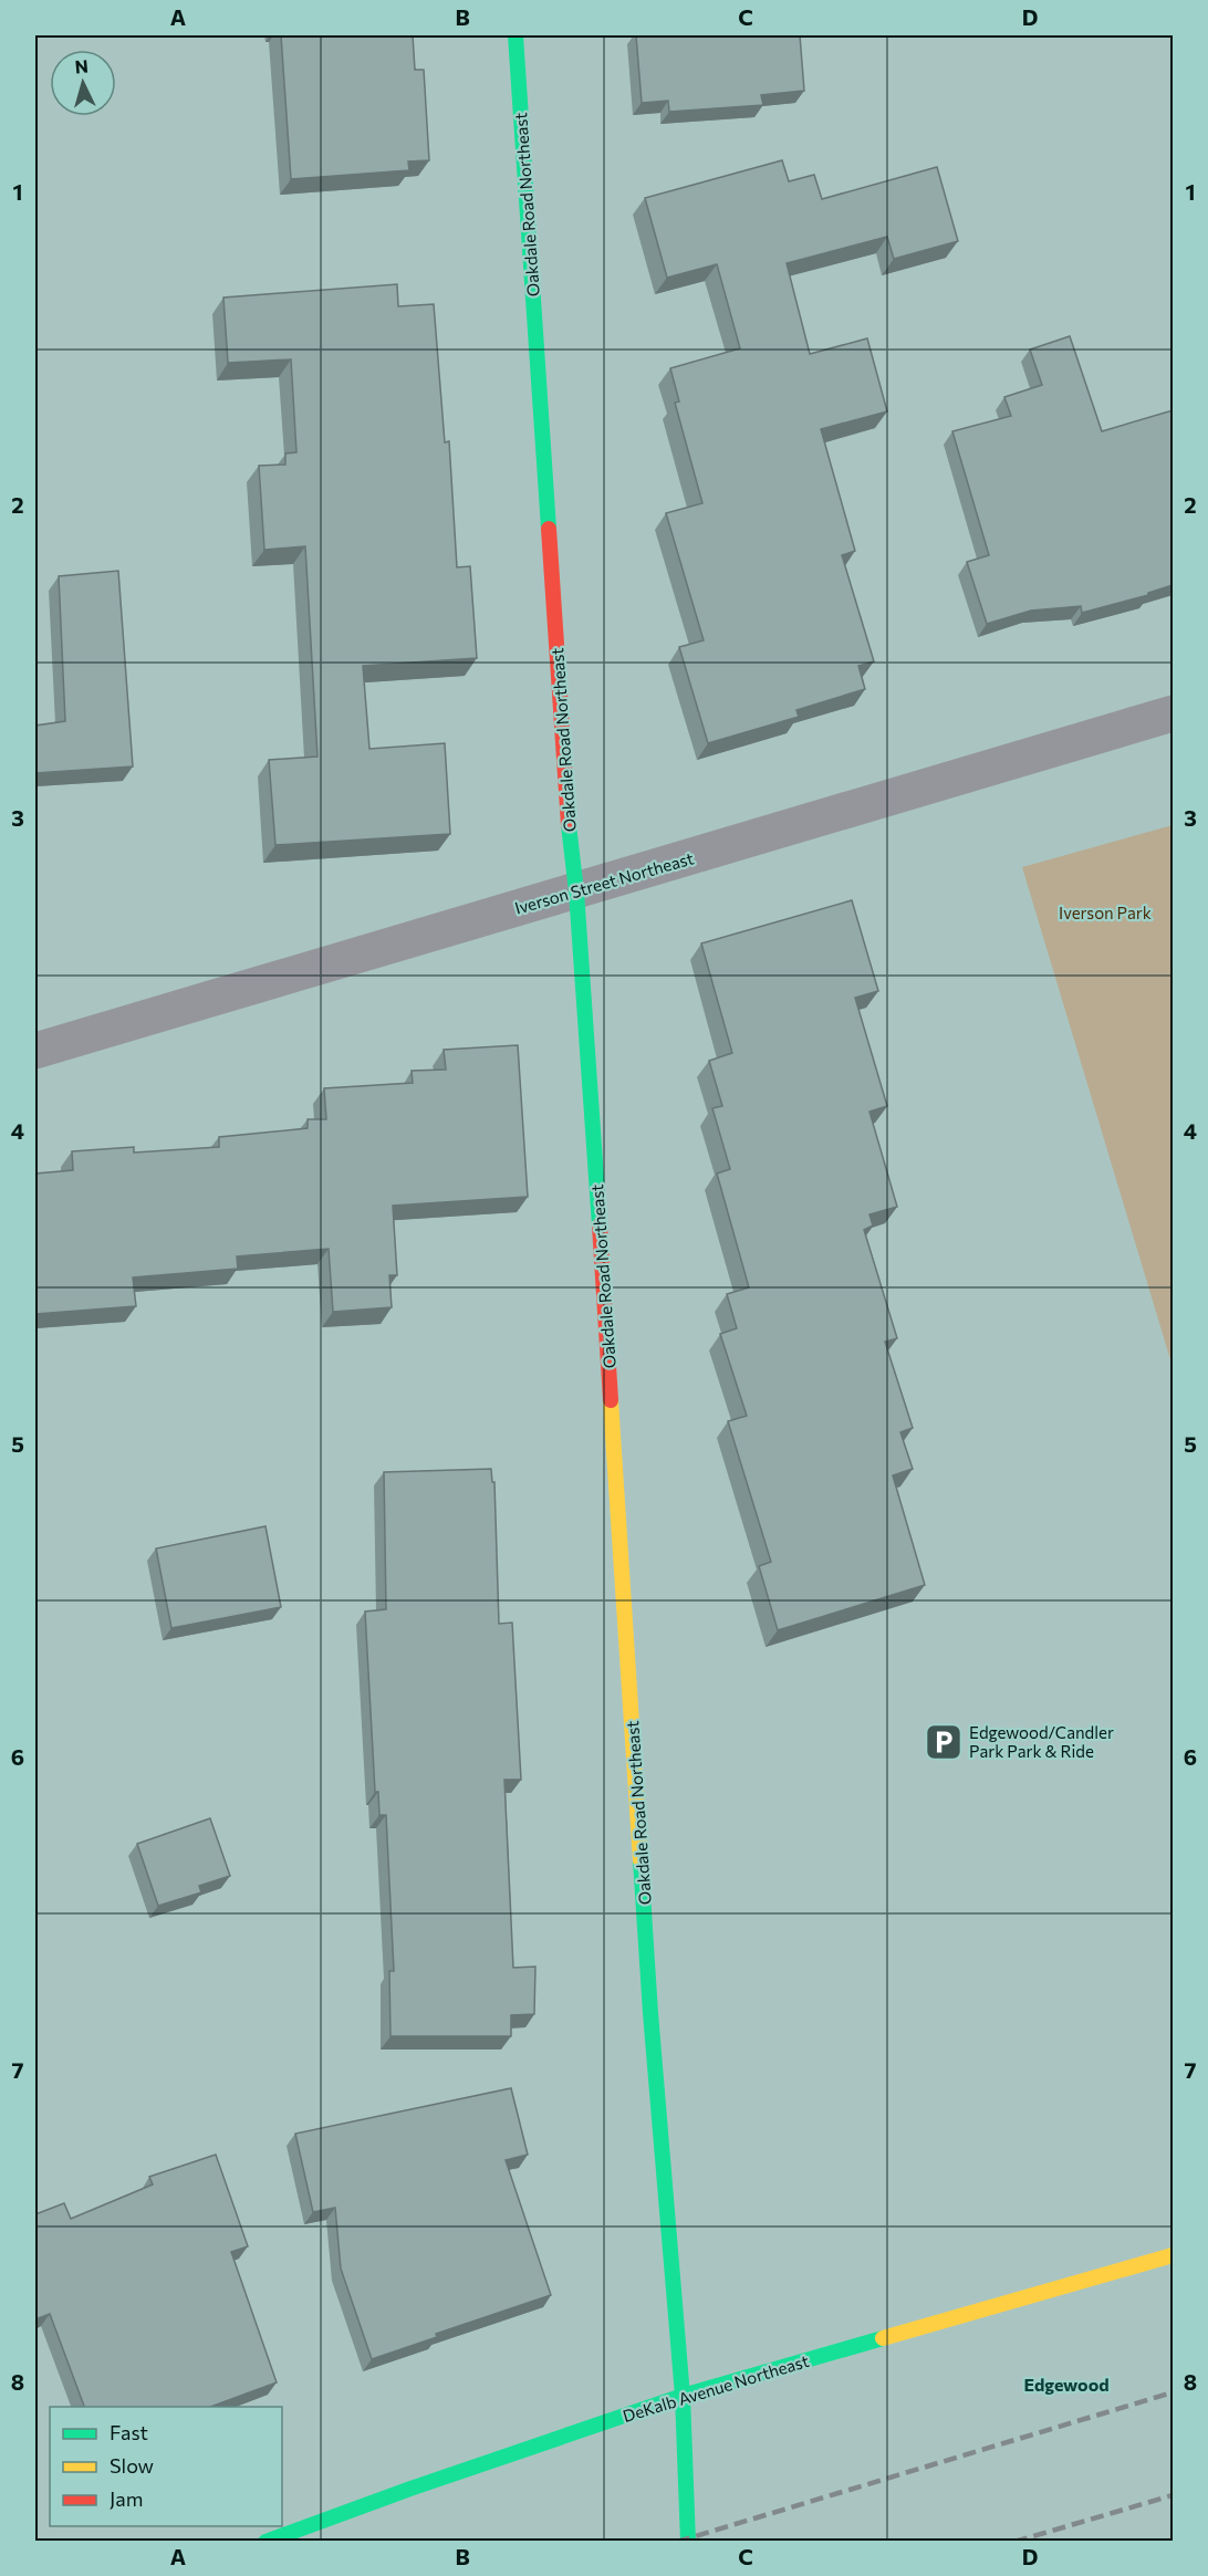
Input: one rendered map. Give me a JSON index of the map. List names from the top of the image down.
{
  "streets": {
    "street": ["Oakdale Road Northeast", "Iverson Street Northeast", "DeKalb Avenue Northeast"]
  },
  "crossings": [
    ["Oakdale Road Northeast", "Iverson Street Northeast"],
    ["Oakdale Road Northeast", "DeKalb Avenue Northeast"]
  ],
  "districts": ["Edgewood"],
  "parks": ["Iverson Park"],
  "places": {
    "parking": ["Edgewood/Candler Park Park & Ride"]
  },
  "legend": ["Fast", "Slow", "Jam"],
  "north": "top",
  "grid": {
    "columns": [
      "A",
      "B",
      "C",
      "D"
    ],
    "rows": [
      "1",
      "2",
      "3",
      "4",
      "5",
      "6",
      "7",
      "8"
    ]
  }
}
